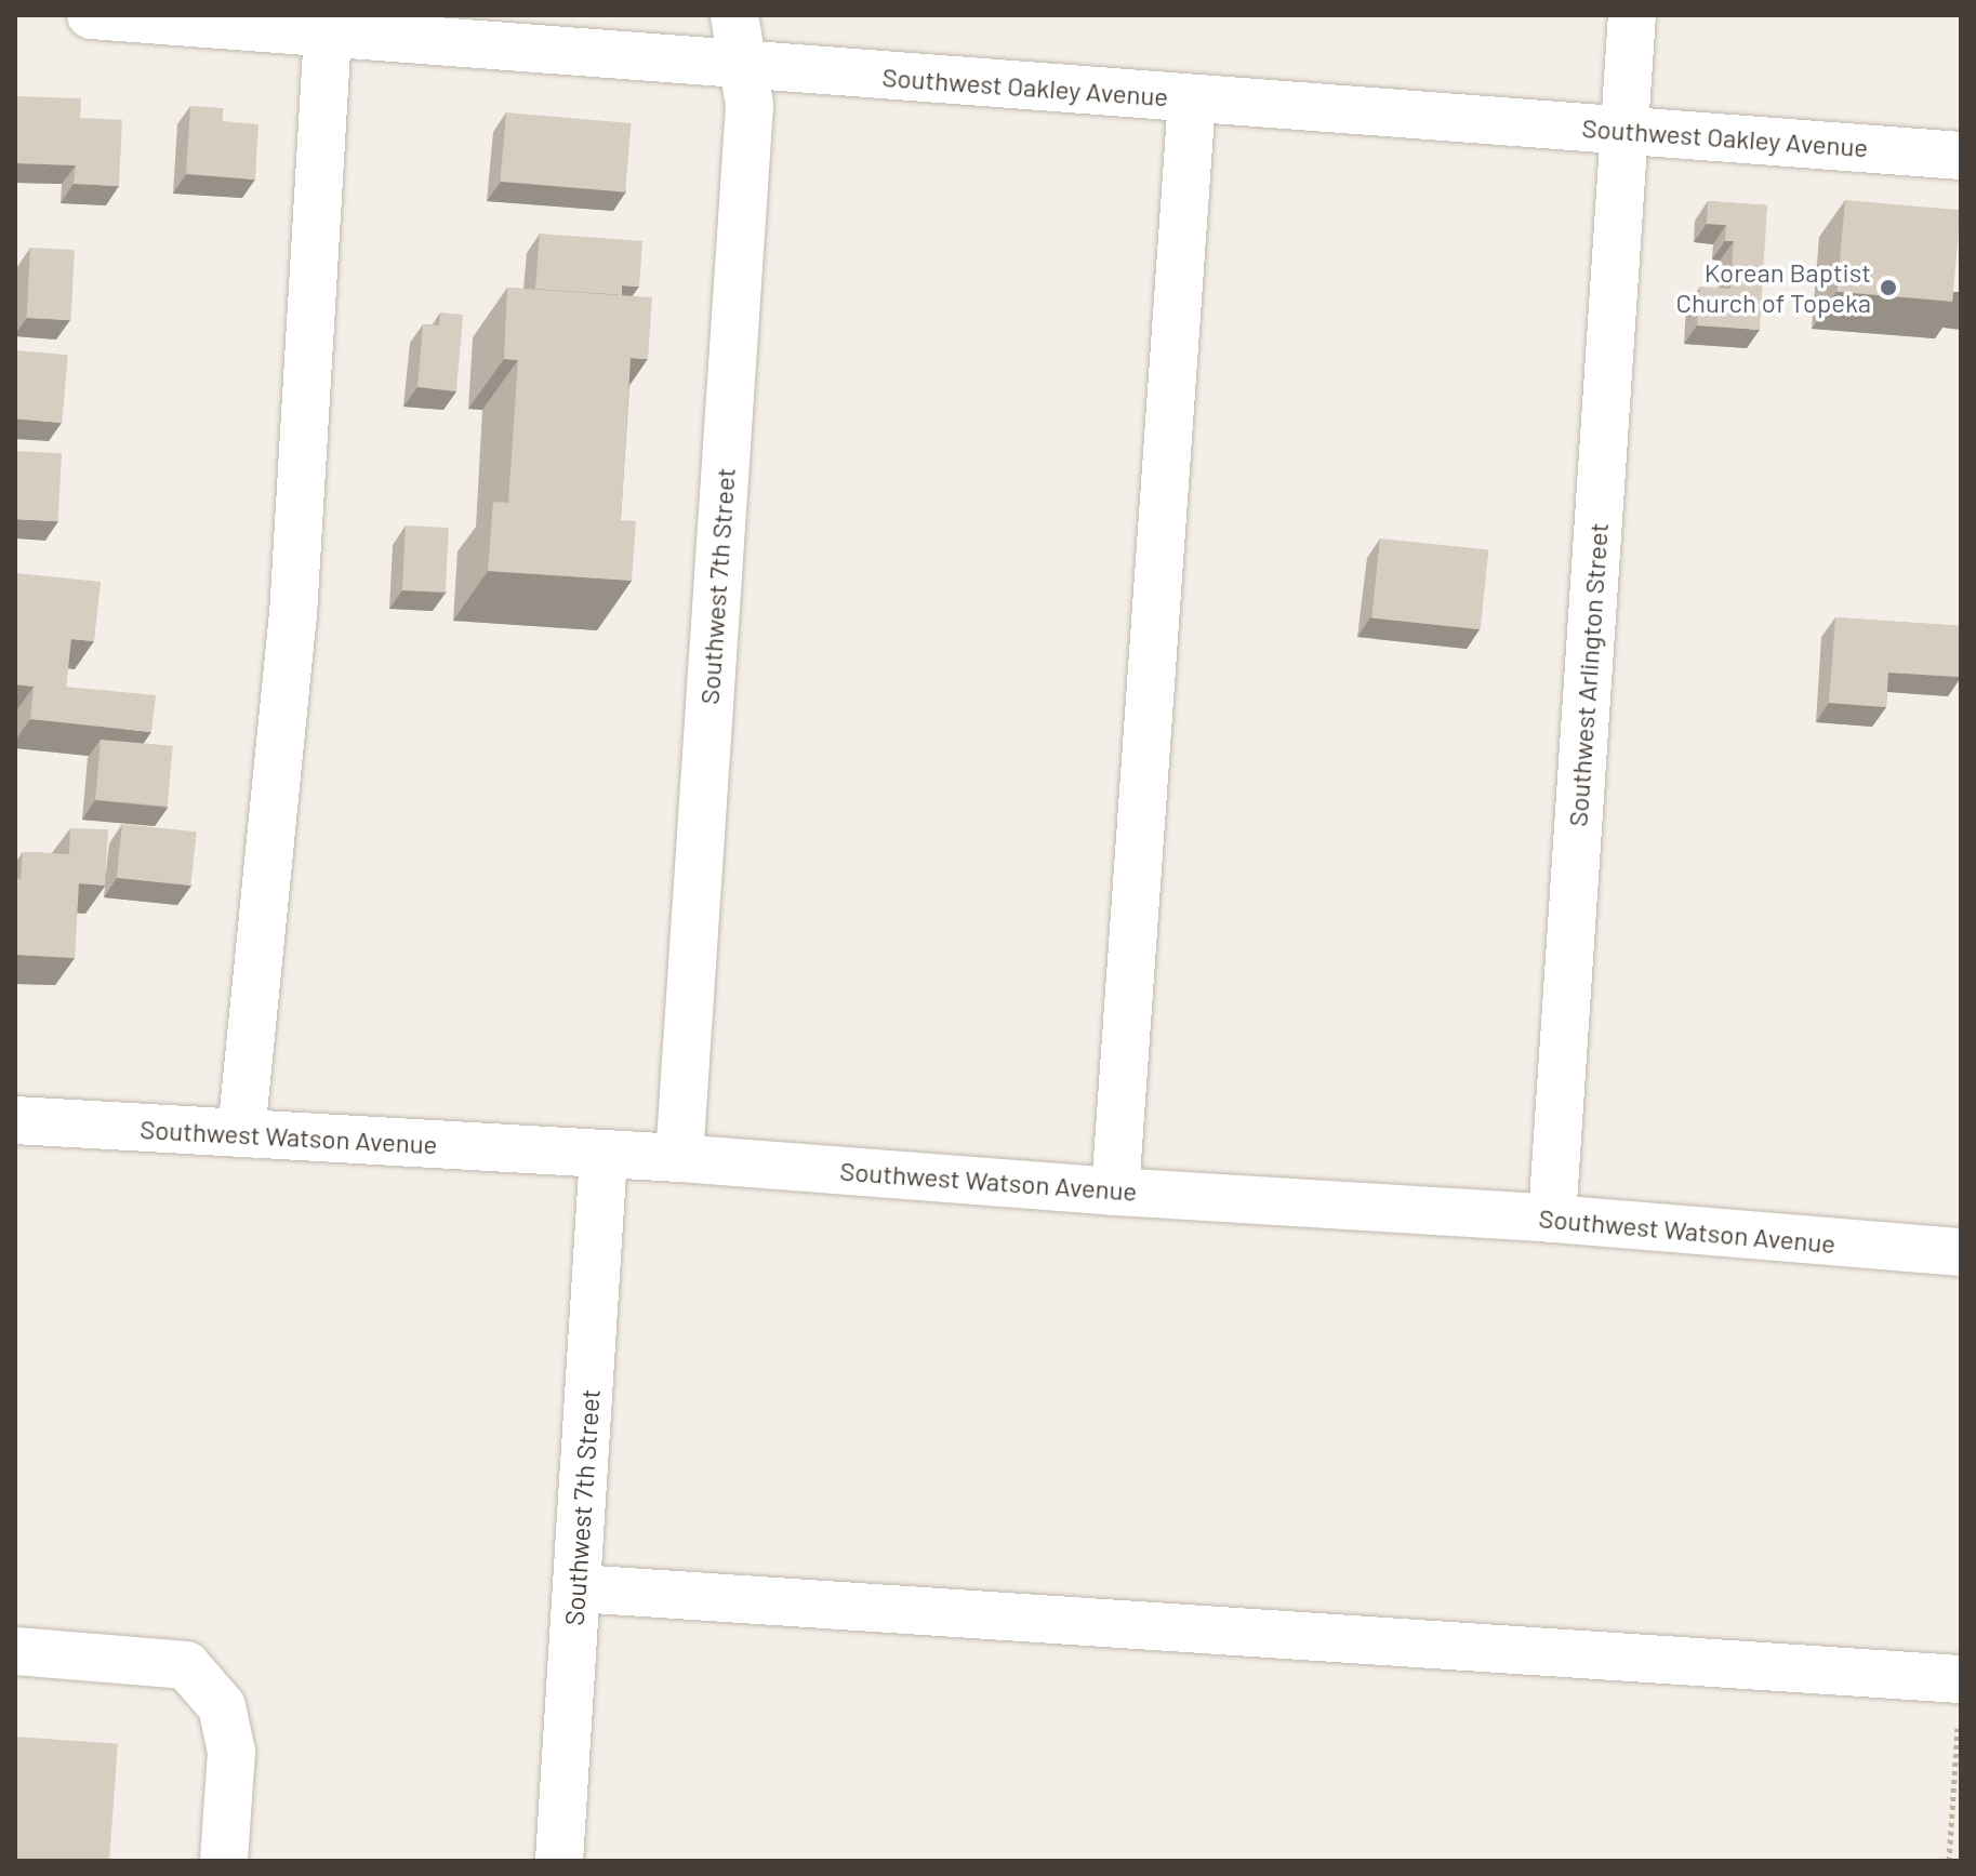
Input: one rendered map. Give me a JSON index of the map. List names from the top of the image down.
{
  "streets": {
    "street": [
      "Southwest Oakley Avenue",
      "Southwest 7th Street",
      "Southwest Arlington Street",
      "Southwest Watson Avenue"
    ]
  },
  "crossings": [
    ["Southwest Oakley Avenue", "Southwest 7th Street"],
    ["Southwest Oakley Avenue", "Southwest Arlington Street"],
    ["Southwest 7th Street", "Southwest Watson Avenue"],
    ["Southwest Arlington Street", "Southwest Watson Avenue"]
  ],
  "places": ["Korean Baptist Church of Topeka"]
}
